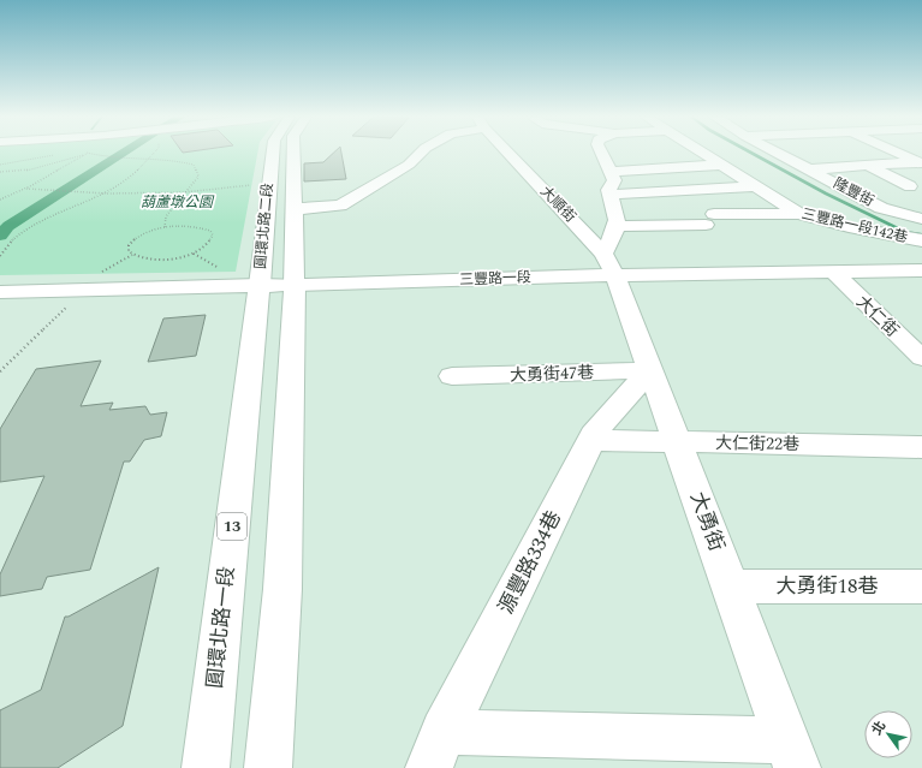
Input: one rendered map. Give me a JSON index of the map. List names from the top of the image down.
{
  "streets": {
    "street": [
      "隆豐街",
      "大順街",
      "圓環北路二段",
      "三豐路一段142巷",
      "三豐路一段",
      "大仁街",
      "大勇街47巷",
      "大仁街22巷",
      "大勇街",
      "13",
      "源豐路334巷",
      "大勇街18巷",
      "圓環北路一段"
    ]
  },
  "crossings": [
    ["大順街", "三豐路一段"],
    ["大順街", "大勇街"],
    ["圓環北路二段", "三豐路一段"],
    ["圓環北路二段", "圓環北路一段"],
    ["三豐路一段", "大仁街"],
    ["三豐路一段", "大勇街"],
    ["三豐路一段", "圓環北路一段"],
    ["大勇街47巷", "大勇街"],
    ["大勇街47巷", "源豐路334巷"],
    ["大仁街22巷", "大勇街"],
    ["大仁街22巷", "源豐路334巷"],
    ["大勇街", "源豐路334巷"],
    ["大勇街", "大勇街18巷"]
  ],
  "parks": ["葫蘆墩公園"],
  "north": "top left"
}
